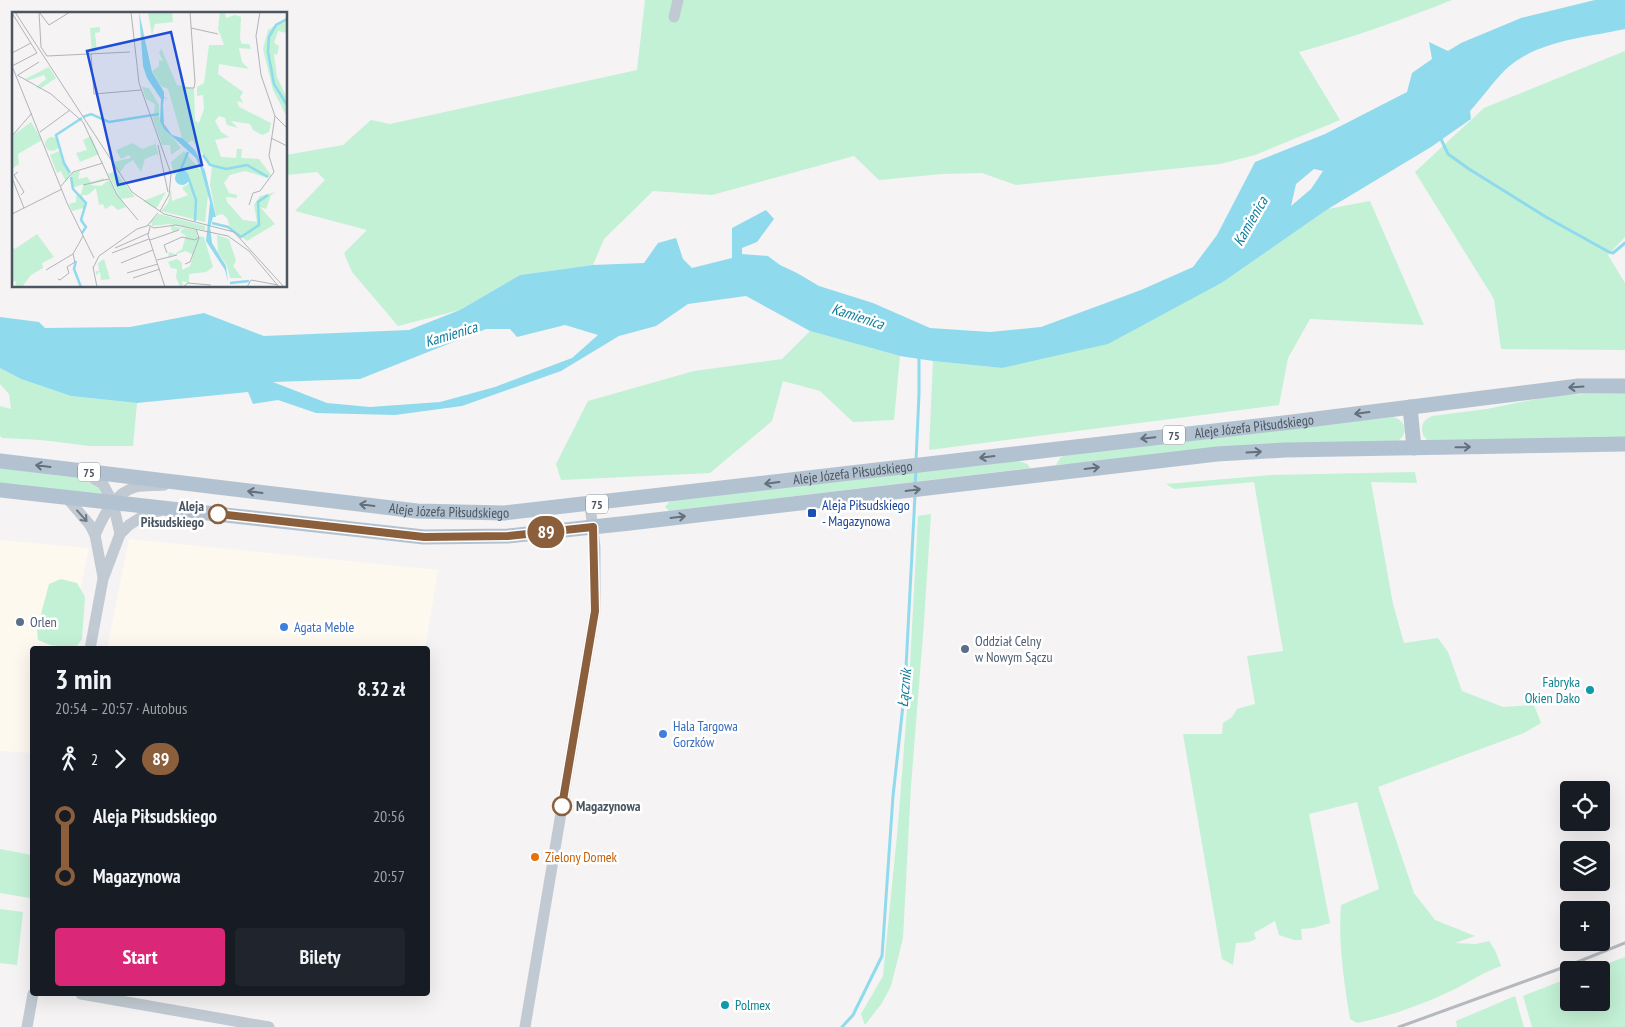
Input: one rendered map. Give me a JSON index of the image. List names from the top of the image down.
{
  "streets": {
    "main road": ["Aleje Józefa Piłsudskiego", "75"]
  },
  "water": ["Kamienica", "Łącznik"],
  "places": {
    "transit": ["Aleja Piłsudskiego - Magazynowa"],
    "other": [
      "Aleja Piłsudskiego",
      "Orlen",
      "Agata Meble",
      "Oddział Celny w Nowym Sączu",
      "Fabryka Okien Dako",
      "Hala Targowa Gorzków",
      "Magazynowa",
      "Zielony Domek",
      "Polmex"
    ]
  },
  "lines": ["bus line 89"],
  "page": {
    "on_map": "89",
    "heading": ["3 min", "20:54 – 20:57 · Autobus", "8.32 zł"],
    "legs": ["2", "89"],
    "map_buttons": ["+", "−"],
    "list": [
      {
        "name": "Aleja Piłsudskiego",
        "value": "20:56"
      },
      {
        "name": "Magazynowa",
        "value": "20:57"
      }
    ],
    "buttons": ["Start", "Bilety"]
  }
}
